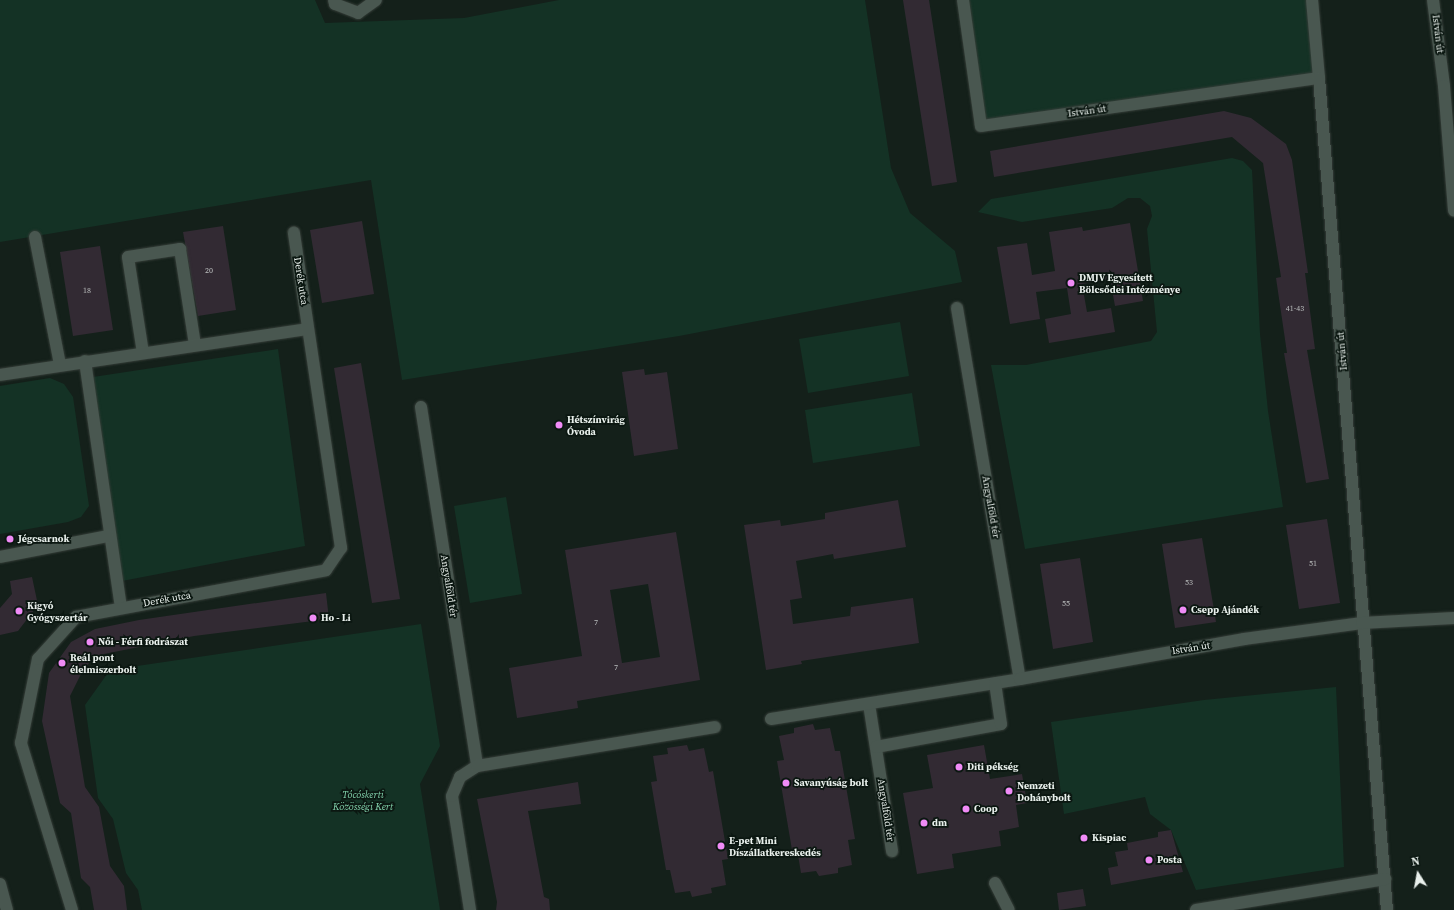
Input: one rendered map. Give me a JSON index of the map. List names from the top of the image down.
{
  "streets": {
    "street": ["István út", "Derék utca", "Angyalföld tér"]
  },
  "crossings": [
    ["István út", "Angyalföld tér"]
  ],
  "parks": ["Tócóskerti Közösségi Kert"],
  "places": [
    "DMJV Egyesített Bölcsődei Intézménye",
    "Hétszínvirág Óvoda",
    "Jégcsarnok",
    "Csepp Ajándék",
    "Kigyó Gyógyszertár",
    "Ho - Li",
    "Női - Férfi fodrászat",
    "Reál pont élelmiszerbolt",
    "Diti pékség",
    "Savanyúság bolt",
    "Nemzeti Dohánybolt",
    "Coop",
    "dm",
    "Kispiac",
    "E-pet Mini Díszállatkereskedés",
    "Posta"
  ],
  "house_numbers": [
    "20",
    "18",
    "41-43",
    "51",
    "53",
    "55",
    "7",
    "7"
  ],
  "north": "top"
}
